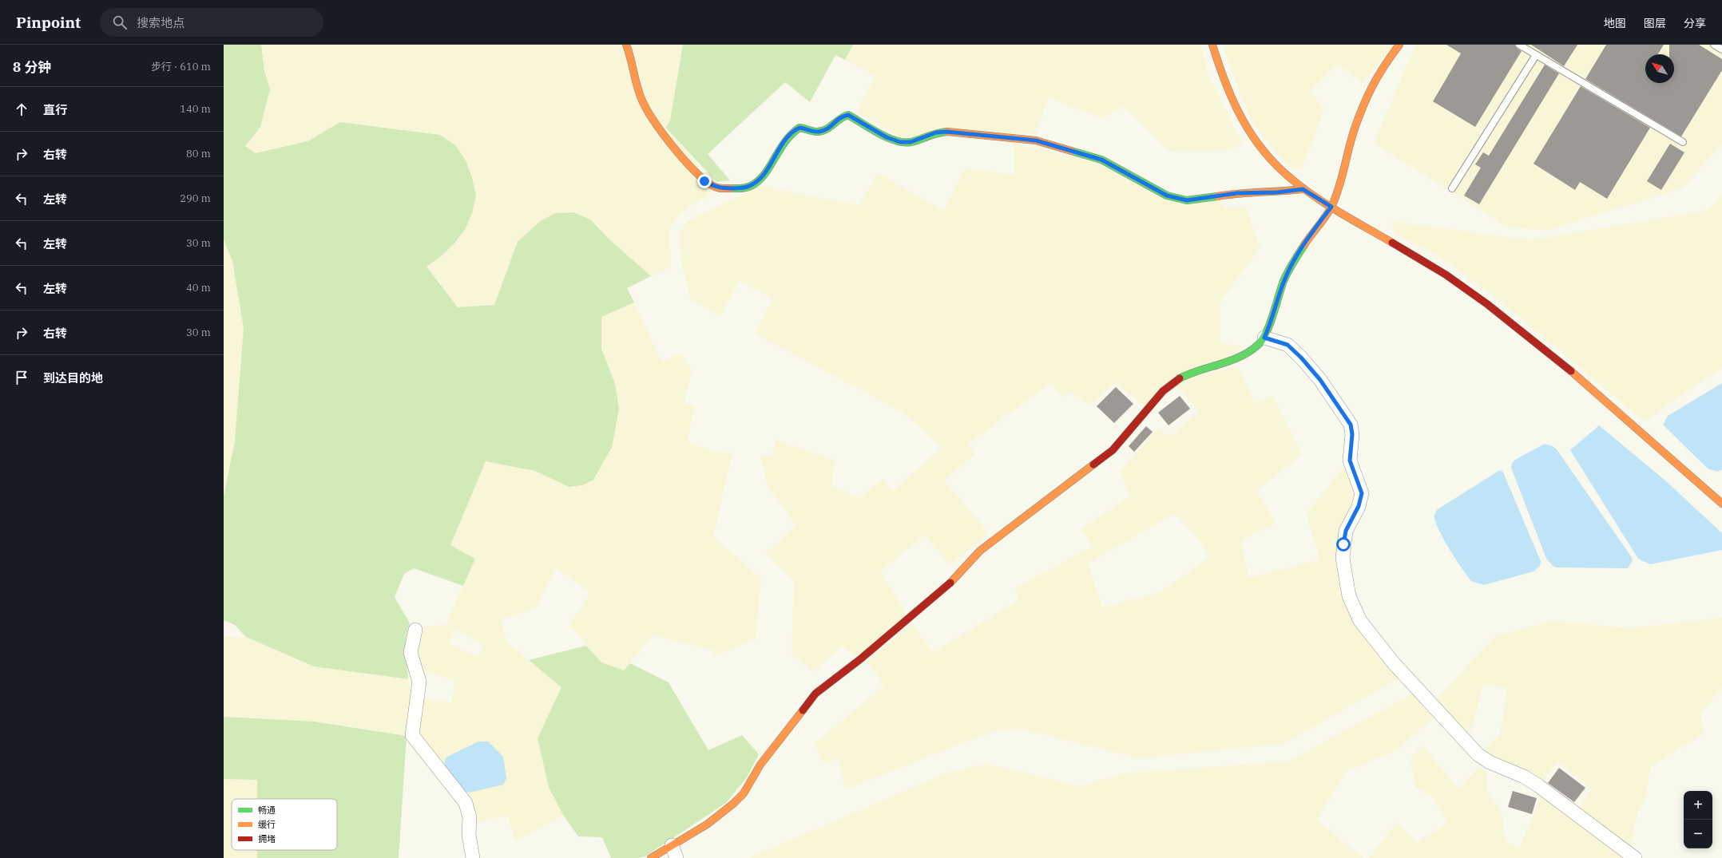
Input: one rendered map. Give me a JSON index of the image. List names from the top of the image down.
{
  "legend": ["畅通", "缓行", "拥堵"],
  "north": "top left",
  "page": {
    "header": "Pinpoint",
    "search": "搜索地点",
    "nav": ["地图", "图层", "分享"],
    "heading": ["8 分钟", "步行 · 610 m"],
    "list": [
      ["直行", "140 m"],
      ["右转", "80 m"],
      ["左转", "290 m"],
      ["左转", "30 m"],
      ["左转", "40 m"],
      ["右转", "30 m"],
      "到达目的地"
    ],
    "map_buttons": ["+", "−"]
  }
}
